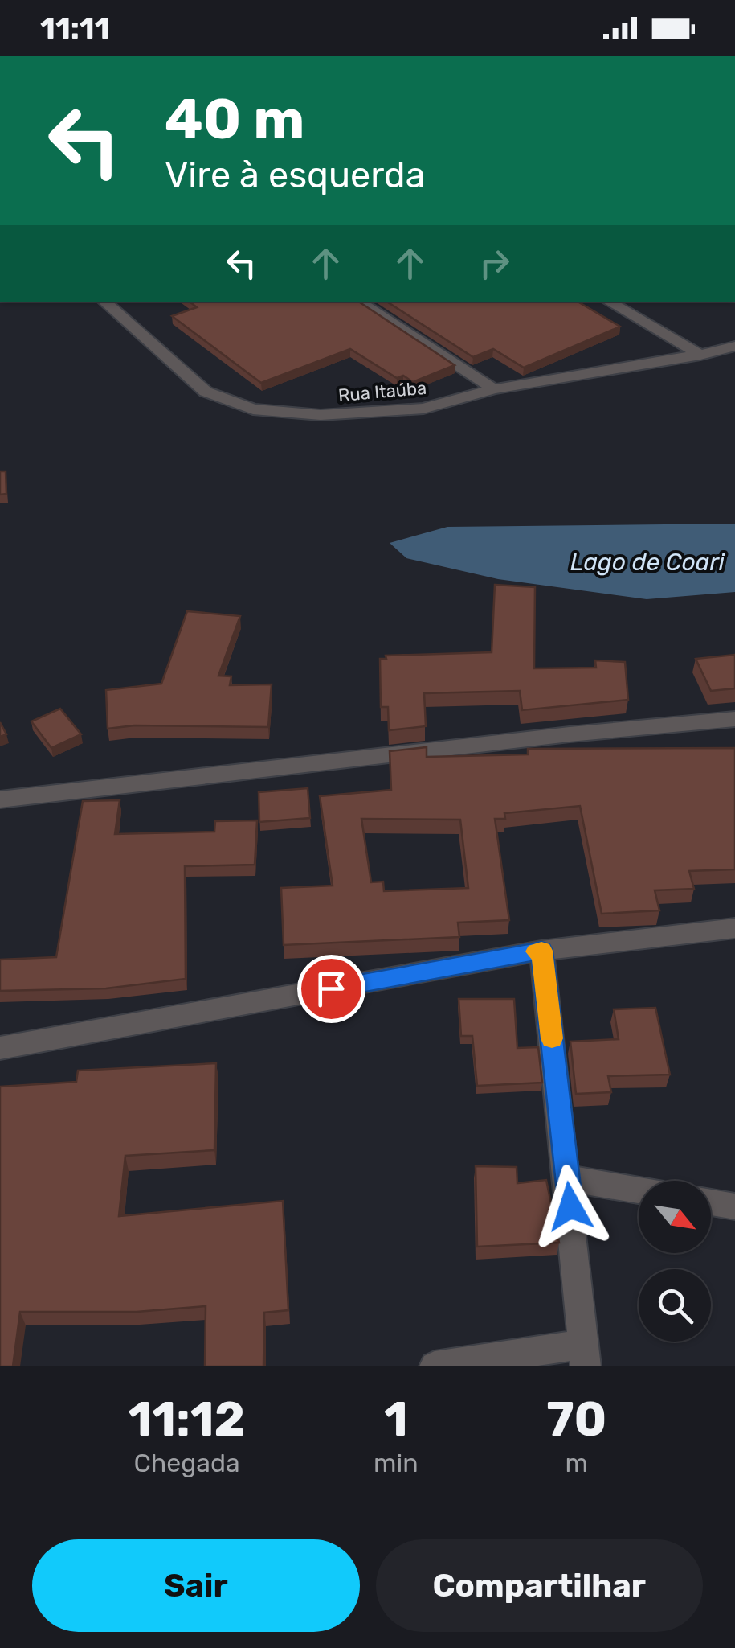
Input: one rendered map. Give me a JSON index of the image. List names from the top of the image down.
{
  "streets": {
    "street": ["Rua Itaúba"]
  },
  "water": ["Lago de Coari"],
  "north": "bottom right",
  "page": {
    "status": "11:11",
    "turn": ["40 m", "Vire à esquerda"],
    "eta": [
      "11:12",
      "Chegada",
      "1",
      "min",
      "70",
      "m"
    ],
    "buttons": ["Sair", "Compartilhar"]
  }
}
